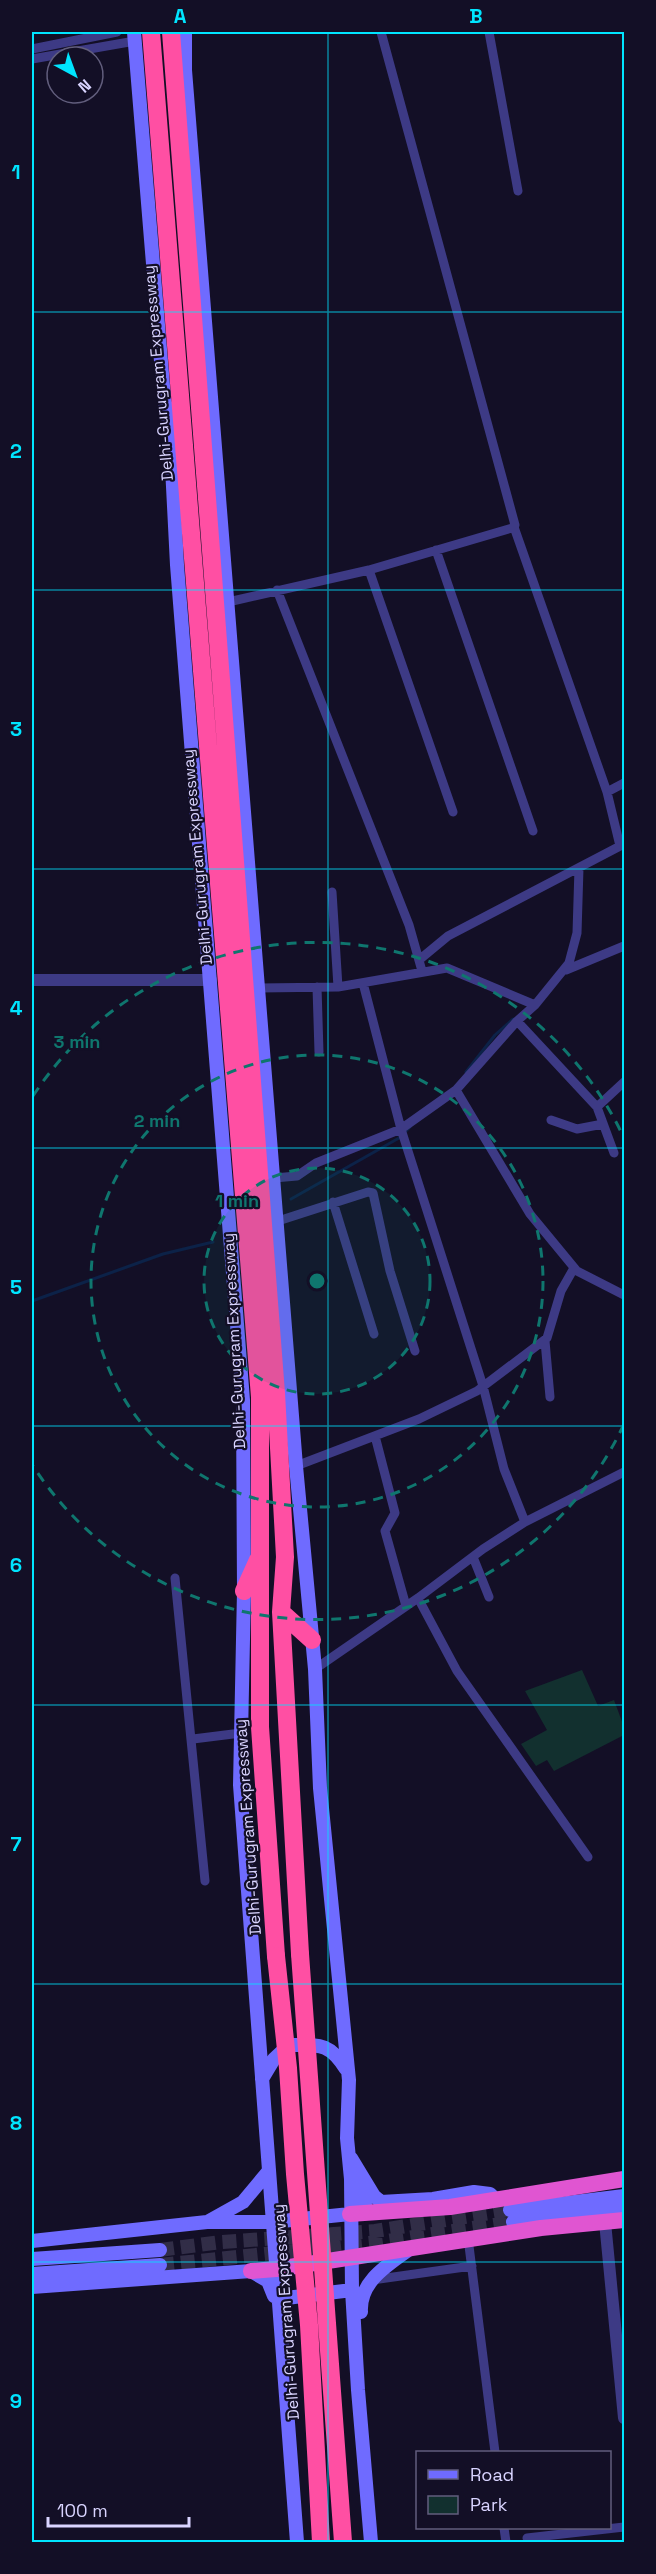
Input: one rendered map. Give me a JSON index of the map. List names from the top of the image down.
{
  "streets": {
    "highway": ["Delhi-Gurugram Expressway"]
  },
  "legend": ["Road", "Park"],
  "scale_bar": "100 m",
  "north": "bottom right",
  "grid": {
    "columns": ["A", "B"],
    "rows": [
      "1",
      "2",
      "3",
      "4",
      "5",
      "6",
      "7",
      "8",
      "9"
    ]
  },
  "rings": ["3 min", "2 min", "1 min"]
}
